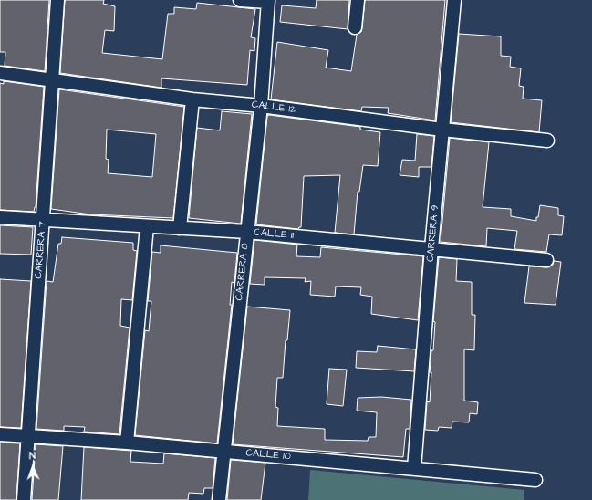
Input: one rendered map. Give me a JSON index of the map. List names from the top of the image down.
{
  "streets": {
    "street": [
      "CALLE 12",
      "CARRERA 9",
      "CALLE 11",
      "CARRERA 7",
      "CARRERA 8",
      "CALLE 10"
    ]
  },
  "crossings": [
    ["CALLE 12", "CARRERA 9"],
    ["CALLE 12", "CARRERA 7"],
    ["CALLE 12", "CARRERA 8"],
    ["CARRERA 9", "CALLE 11"],
    ["CARRERA 9", "CALLE 10"],
    ["CALLE 11", "CARRERA 7"],
    ["CALLE 11", "CARRERA 8"],
    ["CARRERA 7", "CALLE 10"],
    ["CARRERA 8", "CALLE 10"]
  ],
  "north": "top"
}
